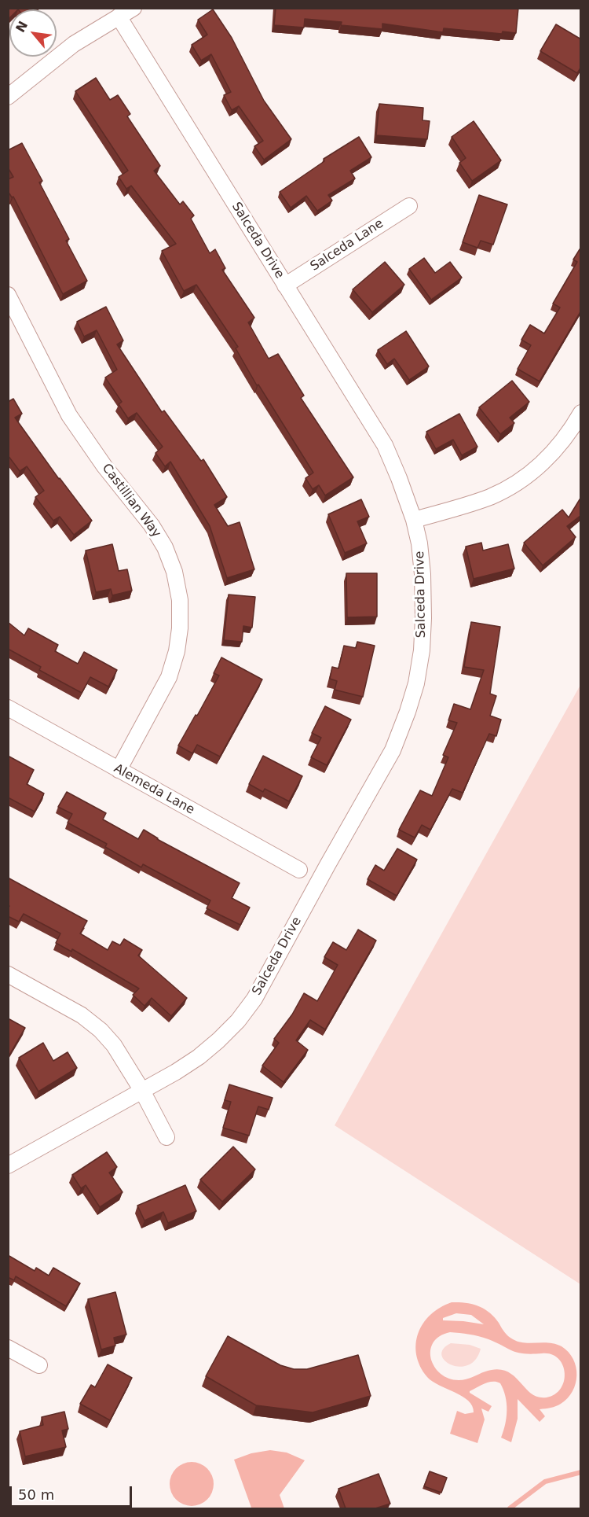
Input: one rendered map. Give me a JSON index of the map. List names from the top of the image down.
{
  "streets": {
    "street": [
      "Salceda Drive",
      "Salceda Lane",
      "Castillian Way",
      "Alemeda Lane"
    ]
  },
  "crossings": [
    ["Salceda Drive", "Salceda Lane"],
    ["Castillian Way", "Alemeda Lane"]
  ],
  "scale_bar": "50 m",
  "north": "top left"
}
